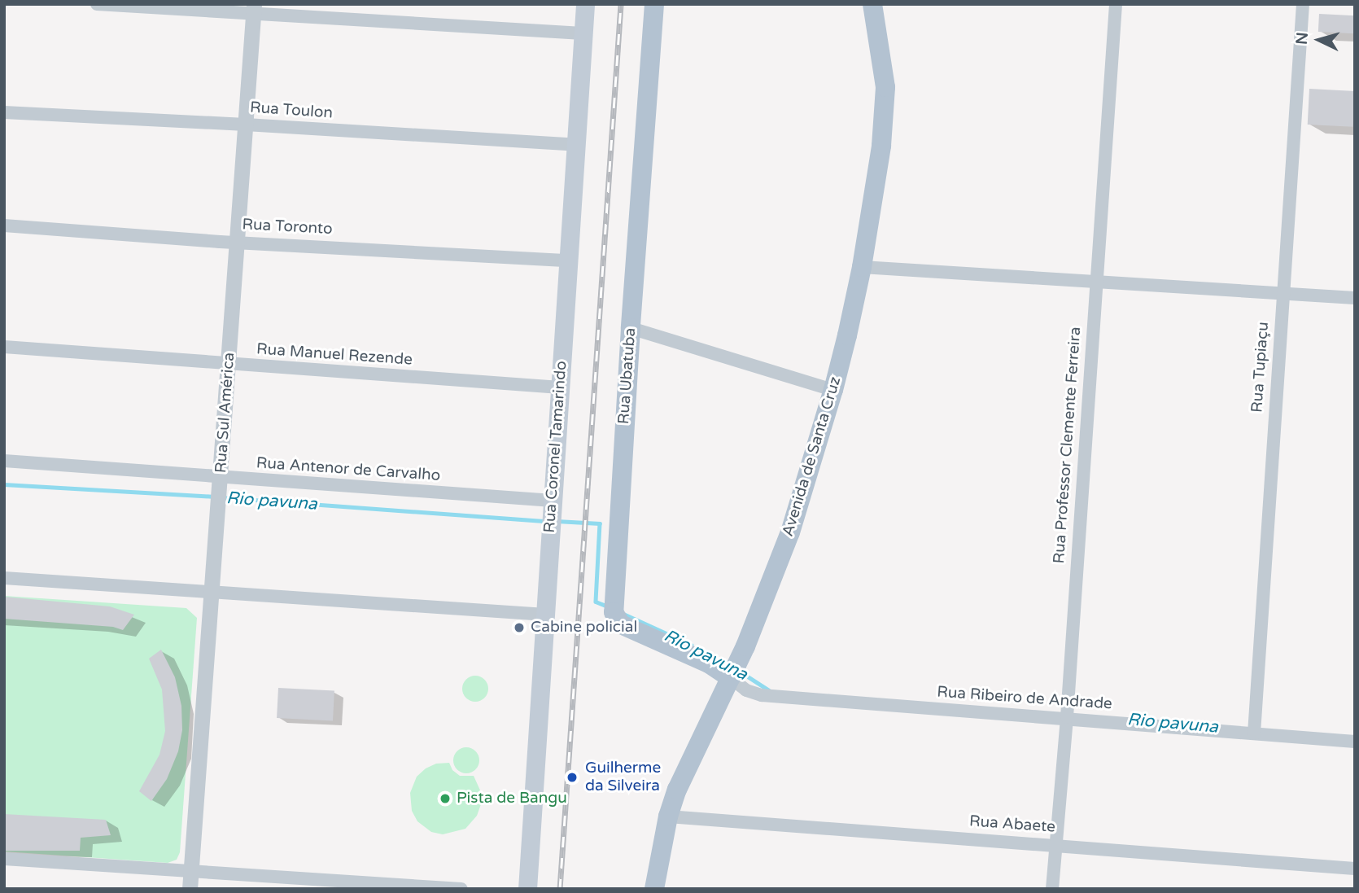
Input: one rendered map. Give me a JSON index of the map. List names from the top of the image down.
{
  "streets": {
    "main road": ["Rua Ubatuba", "Rua Coronel Tamarindo", "Avenida de Santa Cruz"],
    "street": [
      "Rua Toulon",
      "Rua Toronto",
      "Rua Manuel Rezende",
      "Rua Tupiaçu",
      "Rua Sul América",
      "Rua Professor Clemente Ferreira",
      "Rua Antenor de Carvalho",
      "Rua Ribeiro de Andrade",
      "Rua Abaete"
    ]
  },
  "crossings": [
    ["Rua Toulon", "Rua Sul América"],
    ["Rua Toulon", "Rua Coronel Tamarindo"],
    ["Rua Toronto", "Rua Sul América"],
    ["Rua Toronto", "Rua Coronel Tamarindo"],
    ["Rua Manuel Rezende", "Rua Sul América"],
    ["Rua Manuel Rezende", "Rua Coronel Tamarindo"],
    ["Rua Tupiaçu", "Rua Ribeiro de Andrade"],
    ["Rua Ubatuba", "Avenida de Santa Cruz"],
    ["Rua Ubatuba", "Rua Ribeiro de Andrade"],
    ["Rua Sul América", "Rua Antenor de Carvalho"],
    ["Rua Professor Clemente Ferreira", "Rua Ribeiro de Andrade"],
    ["Rua Professor Clemente Ferreira", "Rua Abaete"],
    ["Rua Coronel Tamarindo", "Rua Antenor de Carvalho"],
    ["Avenida de Santa Cruz", "Rua Ribeiro de Andrade"],
    ["Avenida de Santa Cruz", "Rua Abaete"]
  ],
  "water": ["Rio pavuna"],
  "places": ["Cabine policial", "Guilherme da Silveira", "Pista de Bangu"],
  "north": "left"
}
